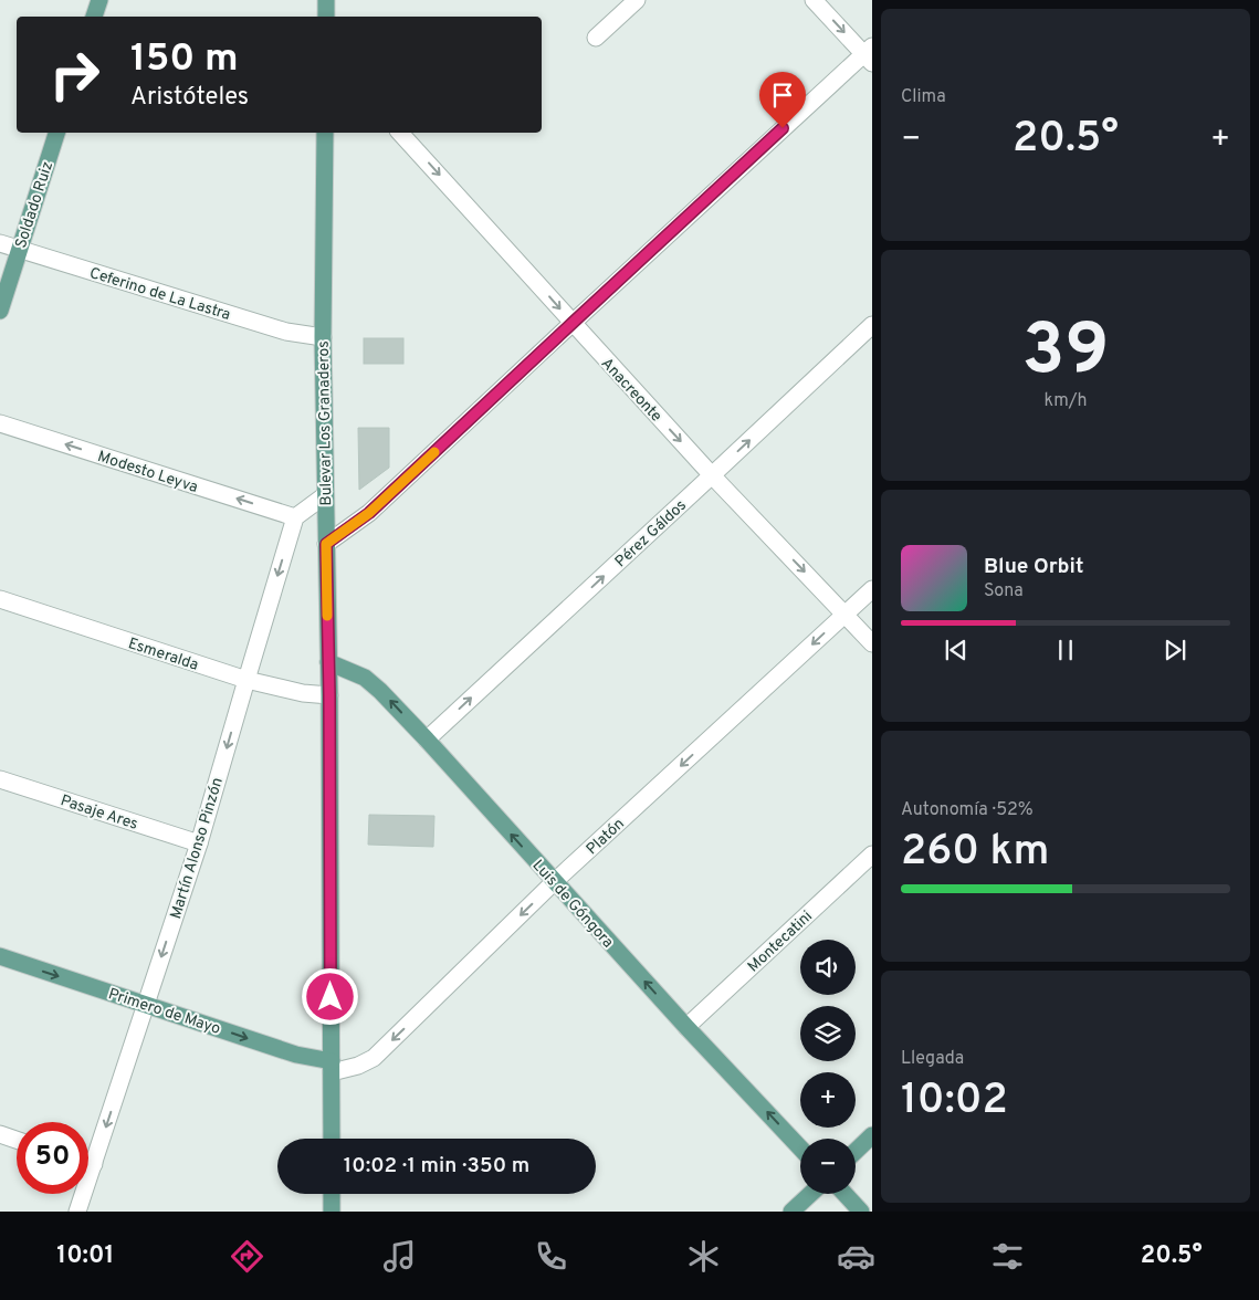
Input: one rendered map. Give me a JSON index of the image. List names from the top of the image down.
{
  "streets": {
    "main road": [
      "Soldado Ruiz",
      "Bulevar Los Granaderos",
      "Luis de Góngora",
      "Primero de Mayo"
    ],
    "street": [
      "Ceferino de La Lastra",
      "Anacreonte",
      "Modesto Leyva",
      "Pérez Gáldos",
      "Esmeralda",
      "Pasaje Ares",
      "Platón",
      "Martín Alonso Pinzón",
      "Montecatini"
    ]
  },
  "crossings": [
    ["Soldado Ruiz", "Ceferino de La Lastra"],
    ["Ceferino de La Lastra", "Bulevar Los Granaderos"],
    ["Anacreonte", "Pérez Gáldos"],
    ["Anacreonte", "Platón"],
    ["Bulevar Los Granaderos", "Esmeralda"],
    ["Bulevar Los Granaderos", "Platón"],
    ["Bulevar Los Granaderos", "Luis de Góngora"],
    ["Bulevar Los Granaderos", "Primero de Mayo"],
    ["Modesto Leyva", "Martín Alonso Pinzón"],
    ["Pérez Gáldos", "Luis de Góngora"],
    ["Esmeralda", "Martín Alonso Pinzón"],
    ["Pasaje Ares", "Martín Alonso Pinzón"],
    ["Platón", "Luis de Góngora"],
    ["Platón", "Primero de Mayo"],
    ["Martín Alonso Pinzón", "Primero de Mayo"],
    ["Luis de Góngora", "Montecatini"]
  ],
  "one_way": [
    "Anacreonte",
    "Modesto Leyva",
    "Pérez Gáldos",
    "Platón",
    "Martín Alonso Pinzón",
    "Luis de Góngora",
    "Primero de Mayo"
  ],
  "page": {
    "tile": [
      "Clima",
      ["39", "km/h"],
      ["Autonomía · 52%", "260 km"],
      ["Llegada", "10:02"]
    ],
    "turn": ["150 m", "Aristóteles"],
    "heat": ["−", "20.5°", "+"],
    "song": ["Blue Orbit", "Sona"],
    "map_buttons": ["+", "−"],
    "limit": "50",
    "trip": "10:02 · 1 min · 350 m",
    "tabs": ["10:01", "20.5°"]
  }
}
